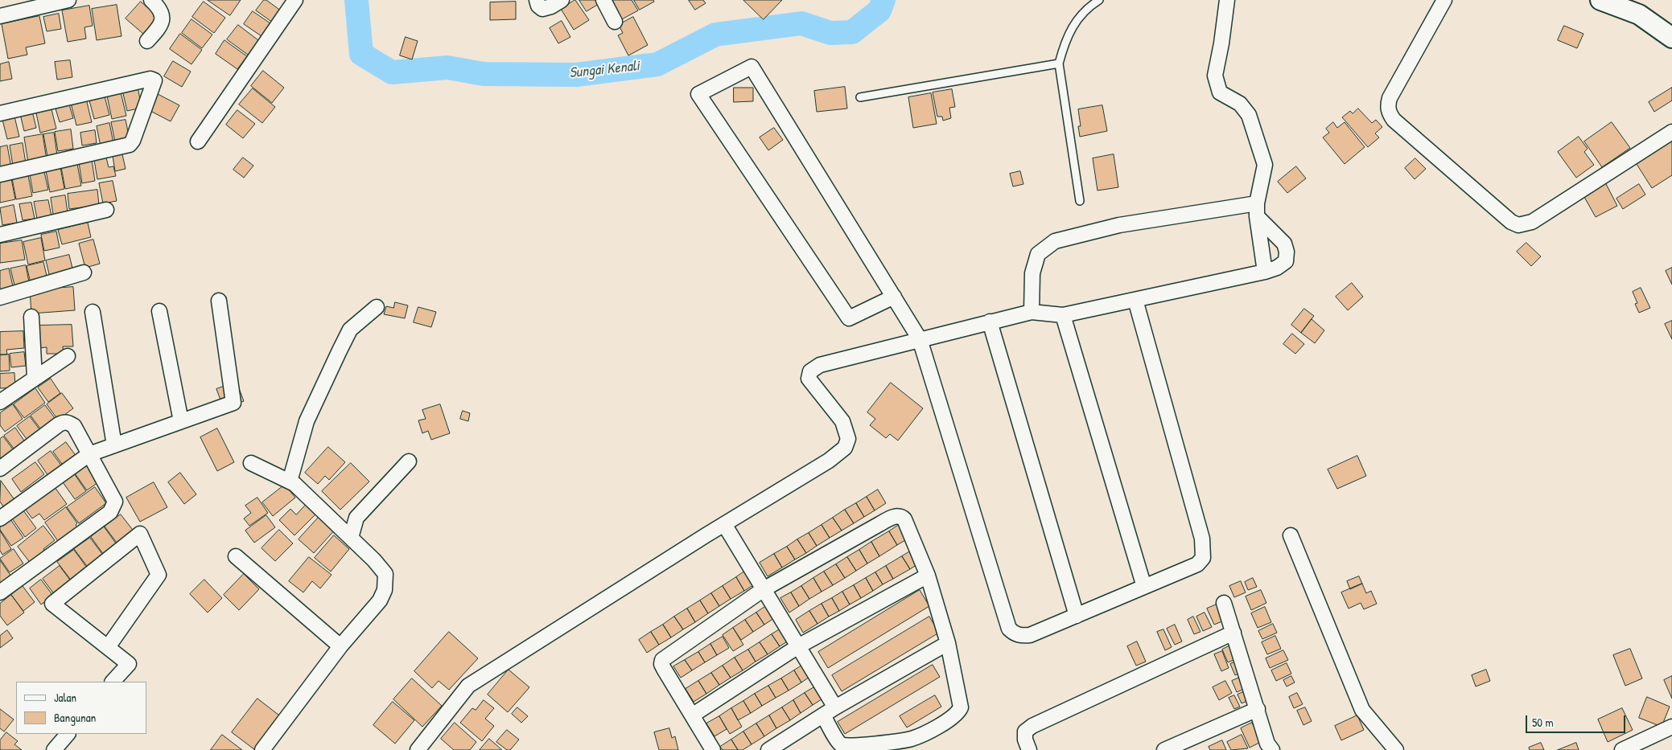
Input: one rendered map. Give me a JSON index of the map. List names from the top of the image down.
{
  "water": ["Sungai Kenali"],
  "legend": ["Jalan", "Bangunan"],
  "scale_bar": "50 m"
}
